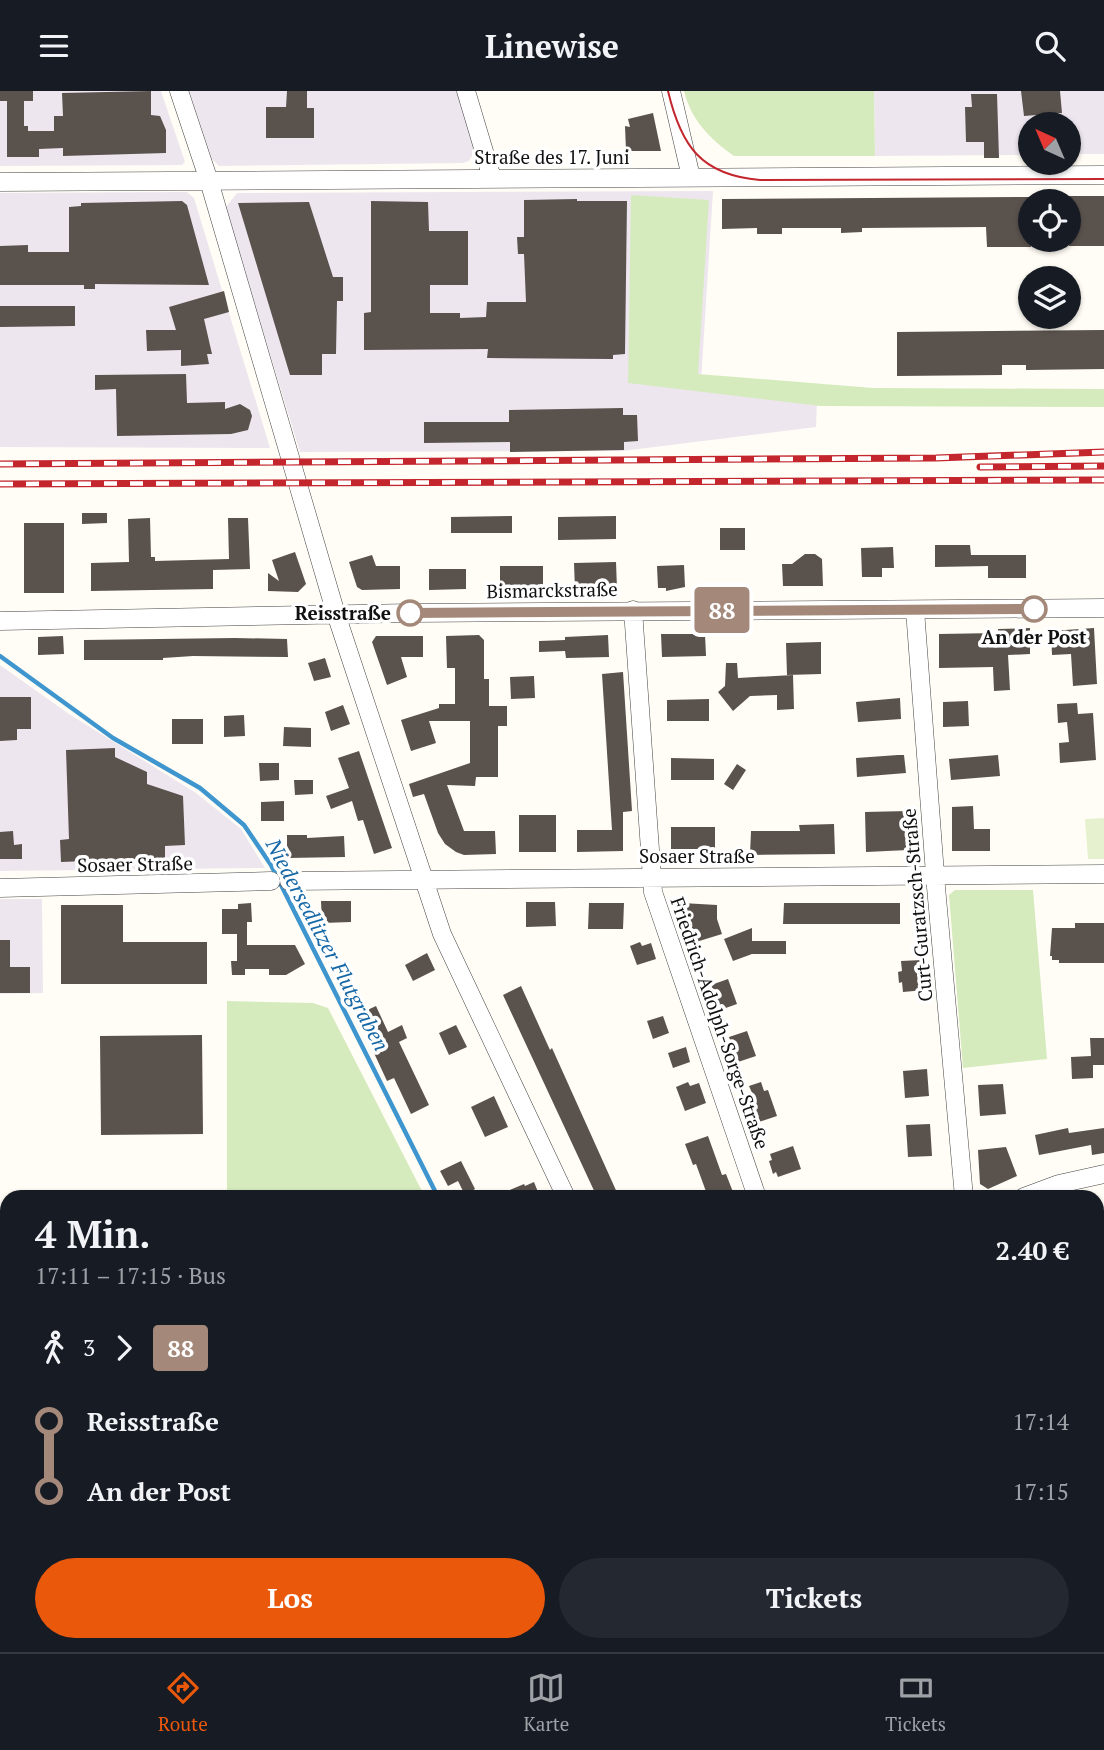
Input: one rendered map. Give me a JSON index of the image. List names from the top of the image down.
{
  "streets": {
    "street": [
      "Straße des 17. Juni",
      "Bismarckstraße",
      "Sosaer Straße",
      "Curt-Guratzsch-Straße",
      "Friedrich-Adolph-Sorge-Straße"
    ]
  },
  "crossings": [
    ["Bismarckstraße", "Curt-Guratzsch-Straße"],
    ["Bismarckstraße", "Friedrich-Adolph-Sorge-Straße"],
    ["Sosaer Straße", "Curt-Guratzsch-Straße"],
    ["Sosaer Straße", "Friedrich-Adolph-Sorge-Straße"]
  ],
  "water": ["Niedersedlitzer Flutgraben"],
  "places": ["An der Post", "Reisstraße"],
  "lines": ["bus line 88"],
  "north": "top left",
  "page": {
    "header": "Linewise",
    "on_map": "88",
    "heading": ["4 Min.", "17:11 – 17:15 · Bus", "2.40 €"],
    "legs": ["3", "88"],
    "list": [
      {
        "name": "Reisstraße",
        "value": "17:14"
      },
      {
        "name": "An der Post",
        "value": "17:15"
      }
    ],
    "buttons": ["Los", "Tickets"],
    "tabs": ["Route", "Karte", "Tickets"]
  }
}
